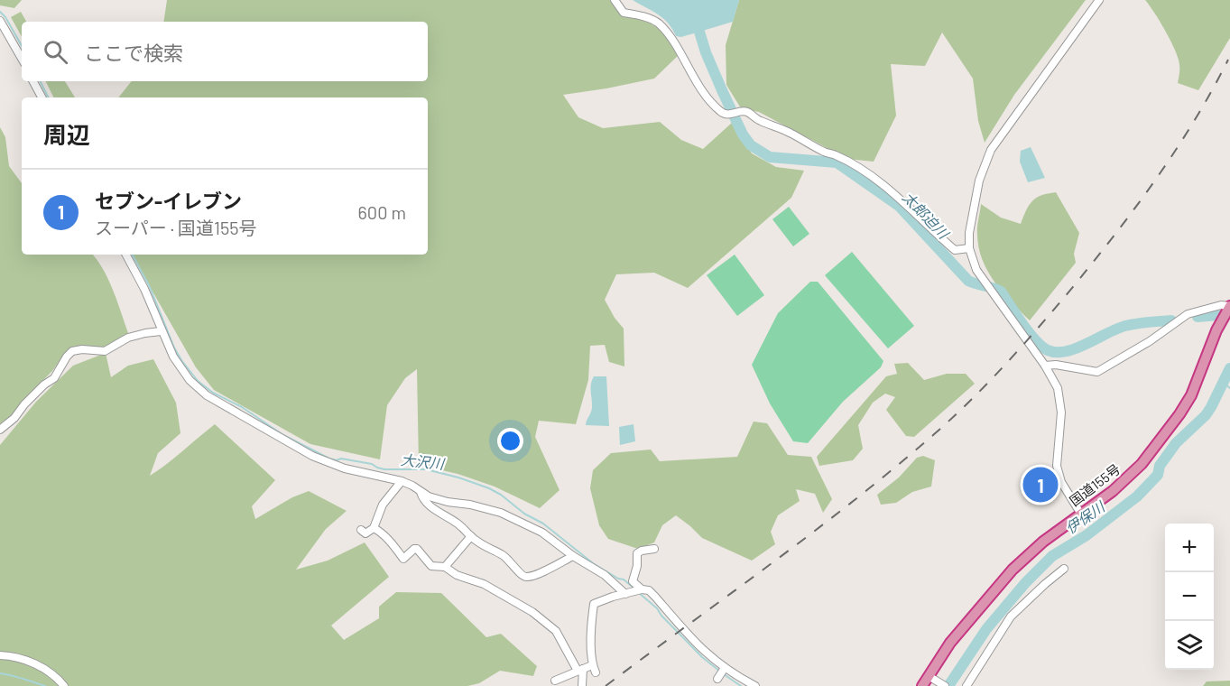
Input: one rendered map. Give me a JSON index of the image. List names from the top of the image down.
{
  "streets": {
    "highway": ["国道155号"]
  },
  "water": ["太郎迫川", "大沢川", "伊保川"],
  "page": {
    "search": "ここで検索",
    "heading": "周辺",
    "list": [
      {
        "mark": "1",
        "name": "セブン-イレブン",
        "note": "スーパー · 国道155号",
        "value": "600 m"
      }
    ],
    "pins": "1",
    "map_buttons": ["+", "−"]
  }
}
